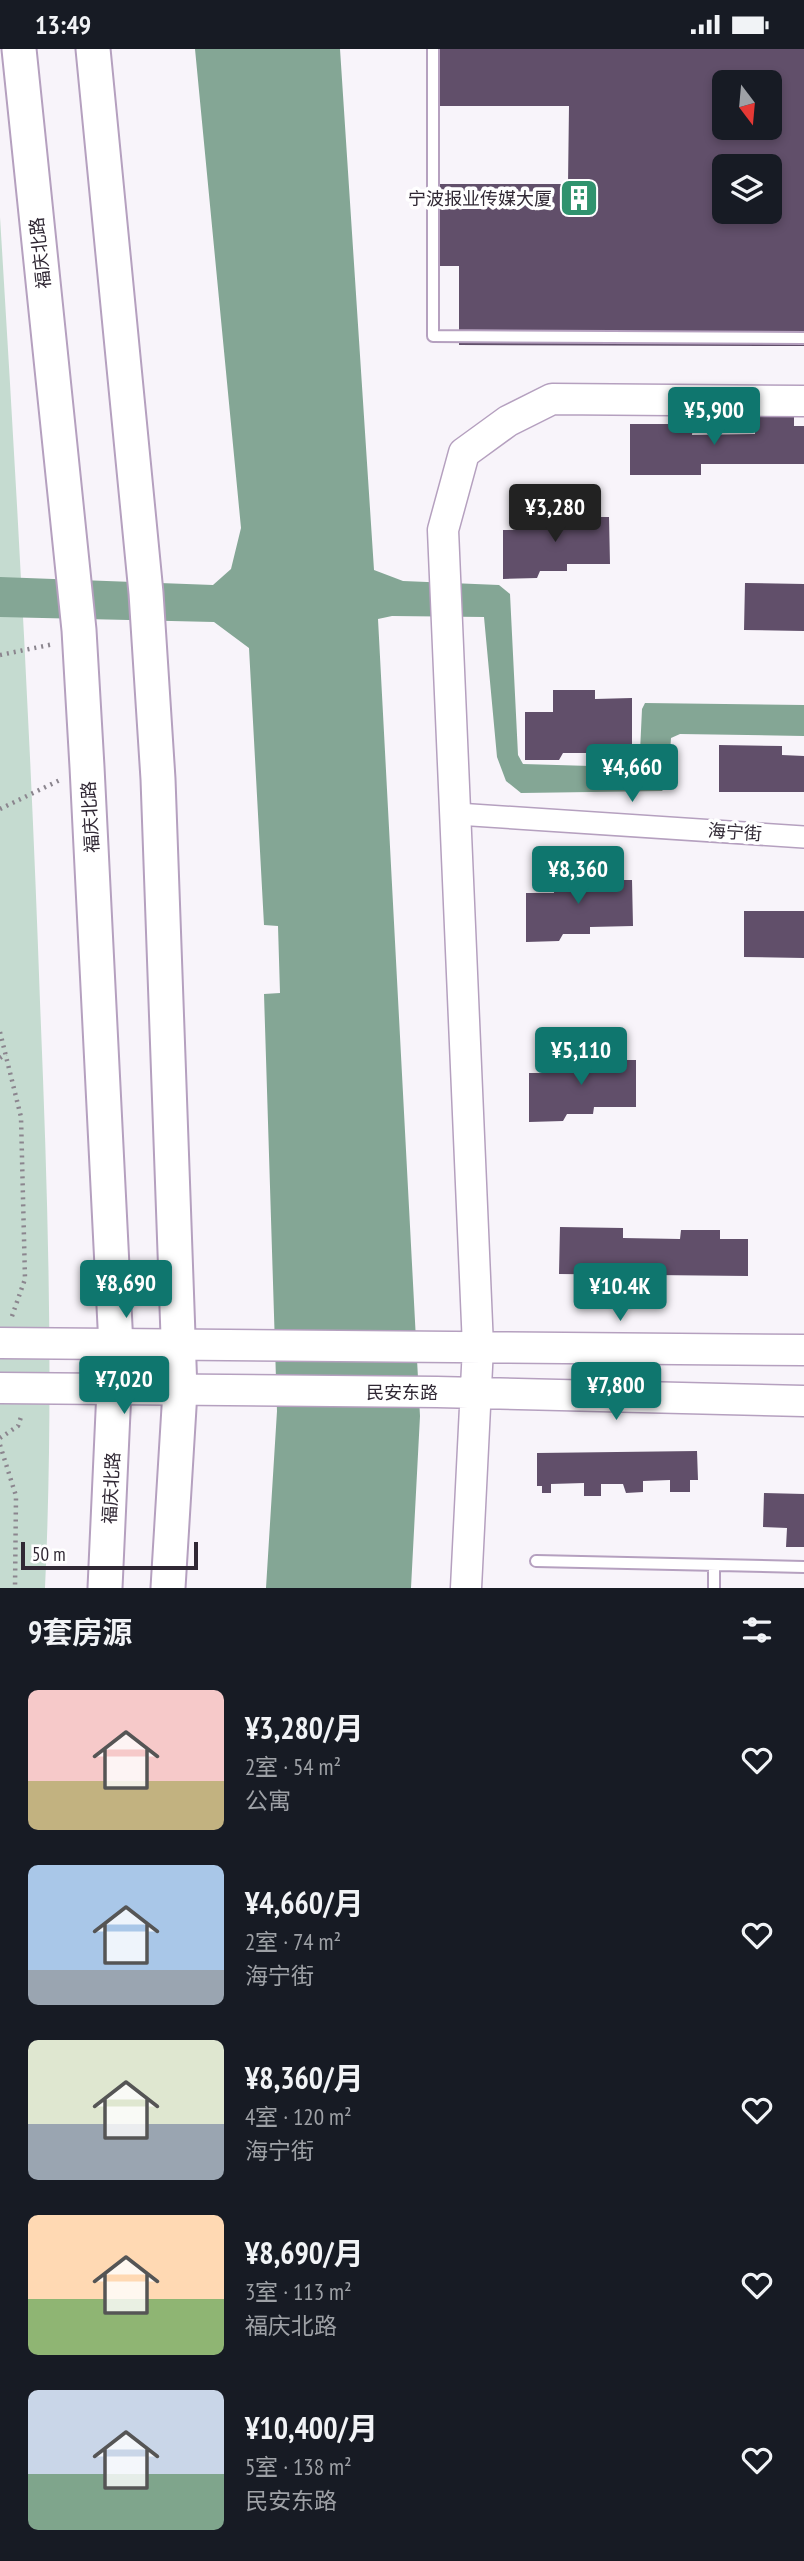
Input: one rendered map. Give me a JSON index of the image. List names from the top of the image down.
{
  "streets": {
    "main road": ["福庆北路", "民安东路"],
    "street": ["海宁街"]
  },
  "crossings": [
    ["福庆北路", "民安东路"]
  ],
  "places": {
    "building": ["宁波报业传媒大厦"]
  },
  "scale_bar": "50 m",
  "north": "bottom",
  "page": {
    "status": "13:49",
    "price": [
      "¥5,900",
      "¥3,280",
      "¥4,660",
      "¥8,360",
      "¥5,110",
      "¥8,690",
      "¥10.4K",
      "¥7,020",
      "¥7,800"
    ],
    "scale": "50 m",
    "heading": "9套房源",
    "list": [
      {
        "name": "¥3,280/月",
        "note": "2室 · 54 m² · 公寓"
      },
      {
        "name": "¥4,660/月",
        "note": "2室 · 74 m² · 海宁街"
      },
      {
        "name": "¥8,360/月",
        "note": "4室 · 120 m² · 海宁街"
      },
      {
        "name": "¥8,690/月",
        "note": "3室 · 113 m² · 福庆北路"
      },
      {
        "name": "¥10,400/月",
        "note": "5室 · 138 m² · 民安东路"
      }
    ]
  }
}
